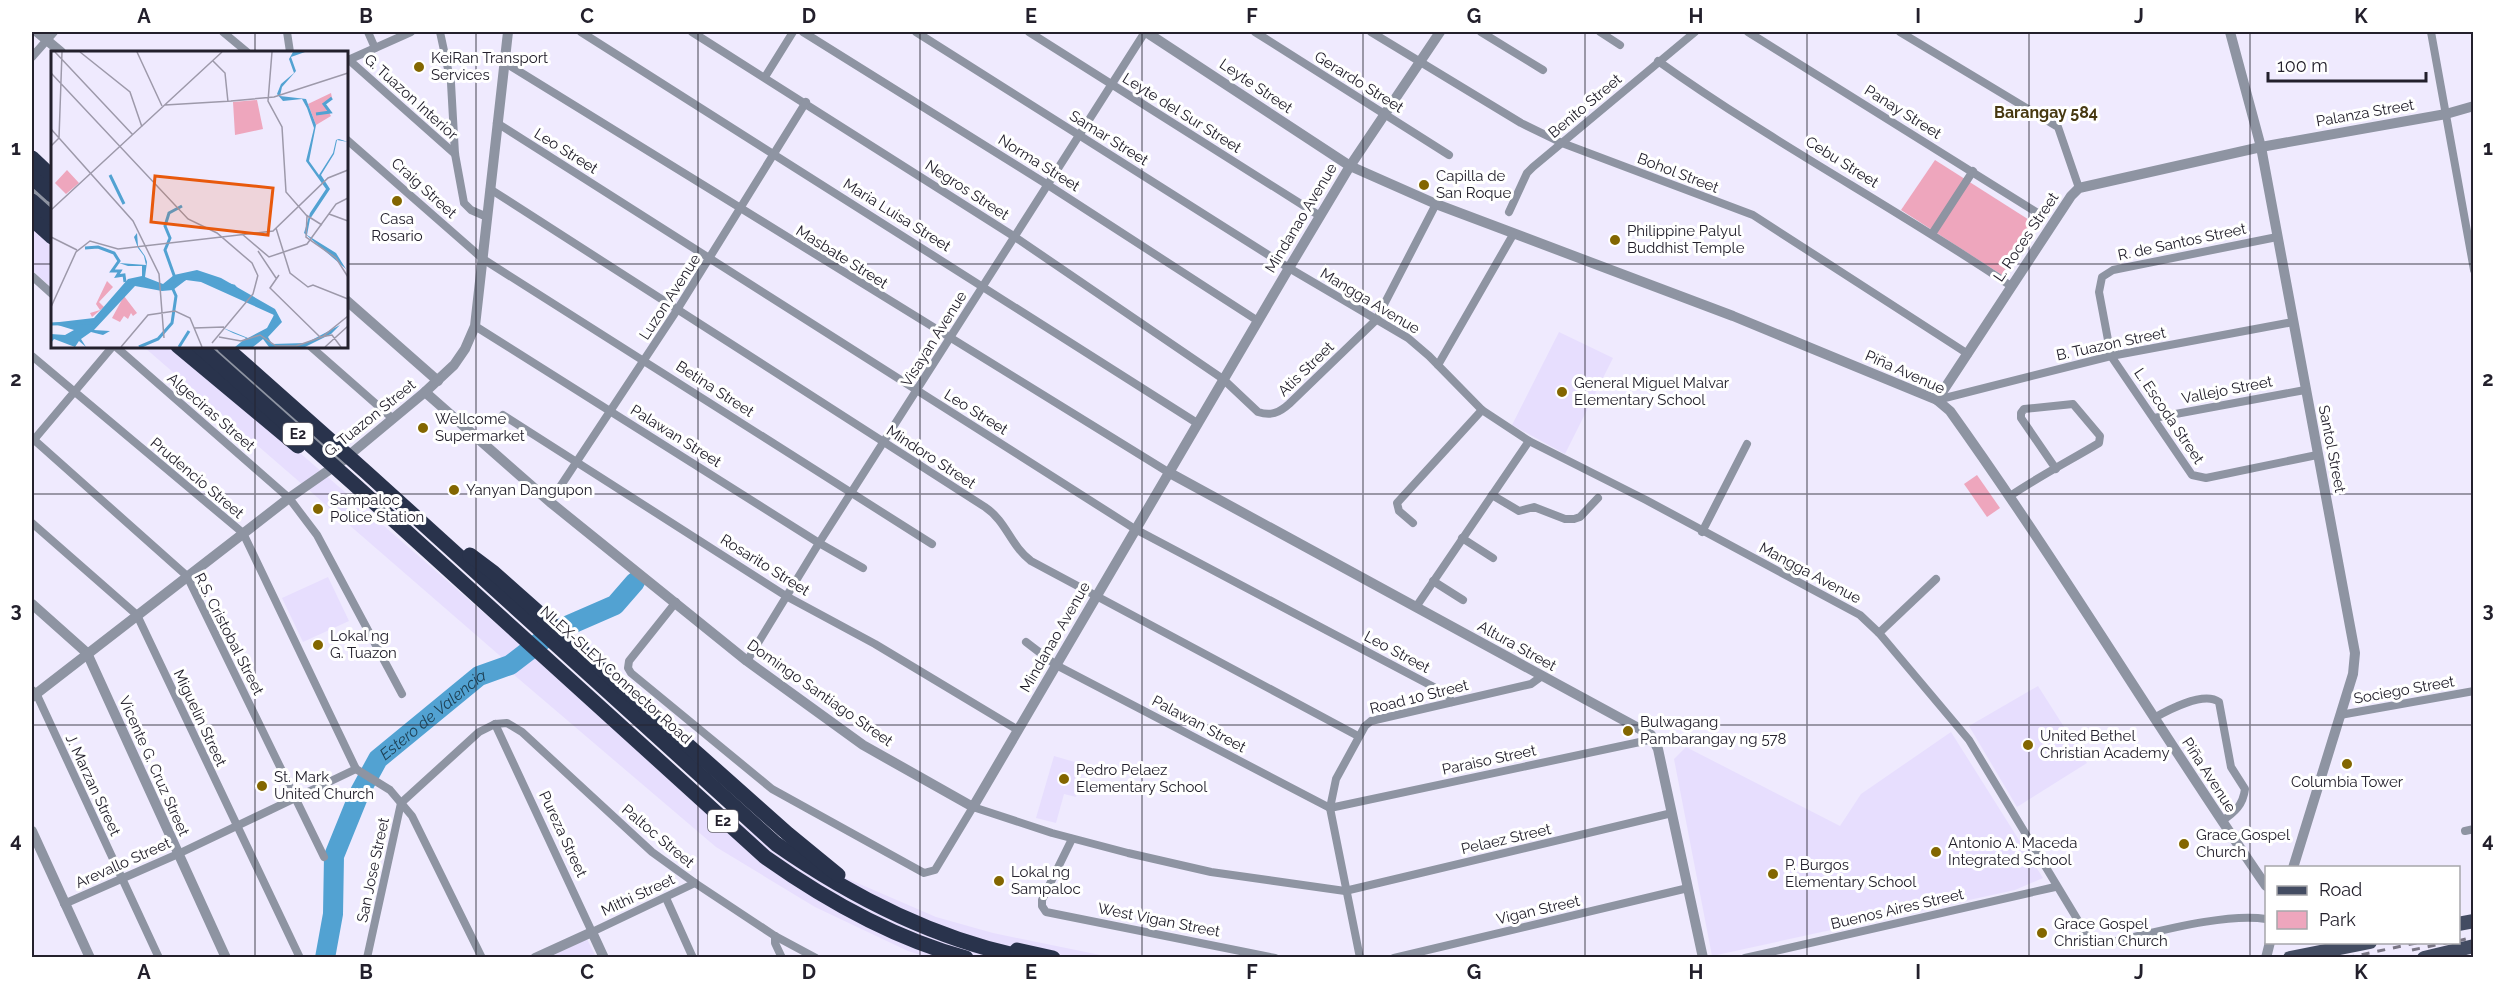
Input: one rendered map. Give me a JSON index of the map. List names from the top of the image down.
{
  "streets": {
    "highway": ["E2", "NLEX-SLEX Connector Road"],
    "street": [
      "Gerardo Street",
      "Leyte Street",
      "G. Tuazon Interior",
      "Benito Street",
      "Panay Street",
      "Leyte del Sur Street",
      "Palanza Street",
      "Samar Street",
      "Leo Street",
      "Cebu Street",
      "Norma Street",
      "Bohol Street",
      "Craig Street",
      "Negros Street",
      "Maria Luisa Street",
      "Mindanao Avenue",
      "L. Roces Street",
      "R. de Santos Street",
      "Masbate Street",
      "Luzon Avenue",
      "Mangga Avenue",
      "Visayan Avenue",
      "B. Tuazon Street",
      "Atis Street",
      "Piña Avenue",
      "Betina Street",
      "Vallejo Street",
      "Algeciras Street",
      "L. Escoda Street",
      "G. Tuazon Street",
      "Palawan Street",
      "Santol Street",
      "Mindoro Street",
      "Prudencio Street",
      "Rosarito Street",
      "R.S. Cristobal Street",
      "Altura Street",
      "Sociego Street",
      "Domingo Santiago Street",
      "Road 10 Street",
      "Miguelin Street",
      "Paraiso Street",
      "Vicente G. Cruz Street",
      "J. Marzan Street",
      "Pureza Street",
      "Paltoc Street",
      "Pelaez Street",
      "Arevallo Street",
      "San Jose Street",
      "Mithi Street",
      "Buenos Aires Street",
      "Vigan Street",
      "West Vigan Street"
    ]
  },
  "crossings": [
    ["Gerardo Street", "Mindanao Avenue"],
    ["Leyte Street", "Mindanao Avenue"],
    ["Leyte Street", "Visayan Avenue"],
    ["Leyte Street", "Piña Avenue"],
    ["G. Tuazon Interior", "G. Tuazon Street"],
    ["Benito Street", "Cebu Street"],
    ["Benito Street", "Bohol Street"],
    ["Leyte del Sur Street", "Mindanao Avenue"],
    ["Leyte del Sur Street", "Visayan Avenue"],
    ["Palanza Street", "L. Roces Street"],
    ["Palanza Street", "Santol Street"],
    ["Samar Street", "Mindanao Avenue"],
    ["Samar Street", "Mangga Avenue"],
    ["Samar Street", "Visayan Avenue"],
    ["Leo Street", "Mindanao Avenue"],
    ["Leo Street", "Luzon Avenue"],
    ["Leo Street", "Visayan Avenue"],
    ["Leo Street", "G. Tuazon Street"],
    ["Leo Street", "Road 10 Street"],
    ["Cebu Street", "L. Roces Street"],
    ["Norma Street", "Mindanao Avenue"],
    ["Norma Street", "Visayan Avenue"],
    ["Bohol Street", "Mindanao Avenue"],
    ["Bohol Street", "L. Roces Street"],
    ["Craig Street", "Betina Street"],
    ["Craig Street", "G. Tuazon Street"],
    ["Negros Street", "Mindanao Avenue"],
    ["Negros Street", "Luzon Avenue"],
    ["Negros Street", "Visayan Avenue"],
    ["Negros Street", "Atis Street"],
    ["Maria Luisa Street", "Mindanao Avenue"],
    ["Maria Luisa Street", "Luzon Avenue"],
    ["Maria Luisa Street", "Visayan Avenue"],
    ["Mindanao Avenue", "Masbate Street"],
    ["Mindanao Avenue", "Mangga Avenue"],
    ["Mindanao Avenue", "Atis Street"],
    ["Mindanao Avenue", "Piña Avenue"],
    ["Mindanao Avenue", "Palawan Street"],
    ["Mindanao Avenue", "Mindoro Street"],
    ["Mindanao Avenue", "Rosarito Street"],
    ["Mindanao Avenue", "Altura Street"],
    ["Mindanao Avenue", "Domingo Santiago Street"],
    ["L. Roces Street", "B. Tuazon Street"],
    ["L. Roces Street", "Piña Avenue"],
    ["L. Roces Street", "Santol Street"],
    ["R. de Santos Street", "B. Tuazon Street"],
    ["R. de Santos Street", "L. Escoda Street"],
    ["R. de Santos Street", "Santol Street"],
    ["Masbate Street", "Luzon Avenue"],
    ["Masbate Street", "Visayan Avenue"],
    ["Masbate Street", "G. Tuazon Street"],
    ["Masbate Street", "Altura Street"],
    ["Luzon Avenue", "Betina Street"],
    ["Luzon Avenue", "Palawan Street"],
    ["Luzon Avenue", "Mindoro Street"],
    ["Luzon Avenue", "Rosarito Street"],
    ["Luzon Avenue", "Domingo Santiago Street"],
    ["Mangga Avenue", "Atis Street"],
    ["Mangga Avenue", "Buenos Aires Street"],
    ["Visayan Avenue", "Betina Street"],
    ["Visayan Avenue", "Palawan Street"],
    ["Visayan Avenue", "Mindoro Street"],
    ["Visayan Avenue", "Rosarito Street"],
    ["Visayan Avenue", "Domingo Santiago Street"],
    ["B. Tuazon Street", "Piña Avenue"],
    ["B. Tuazon Street", "L. Escoda Street"],
    ["B. Tuazon Street", "Santol Street"],
    ["Atis Street", "Piña Avenue"],
    ["Betina Street", "G. Tuazon Street"],
    ["Vallejo Street", "L. Escoda Street"],
    ["Vallejo Street", "Santol Street"],
    ["Algeciras Street", "G. Tuazon Street"],
    ["L. Escoda Street", "Santol Street"],
    ["G. Tuazon Street", "Palawan Street"],
    ["G. Tuazon Street", "Mindoro Street"],
    ["G. Tuazon Street", "Prudencio Street"],
    ["G. Tuazon Street", "R.S. Cristobal Street"],
    ["G. Tuazon Street", "Domingo Santiago Street"],
    ["G. Tuazon Street", "Miguelin Street"],
    ["G. Tuazon Street", "Vicente G. Cruz Street"],
    ["G. Tuazon Street", "J. Marzan Street"],
    ["Palawan Street", "Road 10 Street"],
    ["Palawan Street", "Paraiso Street"],
    ["Santol Street", "Sociego Street"],
    ["Mindoro Street", "Road 10 Street"],
    ["Prudencio Street", "Arevallo Street"],
    ["R.S. Cristobal Street", "Arevallo Street"],
    ["Altura Street", "Road 10 Street"],
    ["Altura Street", "Paraiso Street"],
    ["Domingo Santiago Street", "Road 10 Street"],
    ["Domingo Santiago Street", "Pelaez Street"],
    ["Domingo Santiago Street", "West Vigan Street"],
    ["Road 10 Street", "Paraiso Street"],
    ["Road 10 Street", "Pelaez Street"],
    ["Miguelin Street", "Arevallo Street"],
    ["Vicente G. Cruz Street", "Arevallo Street"],
    ["J. Marzan Street", "Arevallo Street"],
    ["Pureza Street", "Paltoc Street"],
    ["Pureza Street", "San Jose Street"],
    ["Pureza Street", "Mithi Street"],
    ["Paltoc Street", "San Jose Street"],
    ["Paltoc Street", "Mithi Street"]
  ],
  "districts": ["Barangay 584"],
  "water": ["Estero de Valencia"],
  "places": [
    "KeiRan Transport Services",
    "Capilla de San Roque",
    "Casa Rosario",
    "Philippine Palyul Buddhist Temple",
    "General Miguel Malvar Elementary School",
    "Wellcome Supermarket",
    "Yanyan Dangupon",
    "Sampaloc Police Station",
    "Lokal ng G. Tuazon",
    "Bulwagang Pambarangay ng 578",
    "United Bethel Christian Academy",
    "Columbia Tower",
    "Pedro Pelaez Elementary School",
    "St. Mark United Church",
    "Grace Gospel Church",
    "Antonio A. Maceda Integrated School",
    "P. Burgos Elementary School",
    "Lokal ng Sampaloc",
    "Grace Gospel Christian Church"
  ],
  "legend": ["Road", "Park"],
  "scale_bar": "100 m",
  "grid": {
    "columns": [
      "A",
      "B",
      "C",
      "D",
      "E",
      "F",
      "G",
      "H",
      "I",
      "J",
      "K"
    ],
    "rows": [
      "1",
      "2",
      "3",
      "4"
    ]
  }
}
